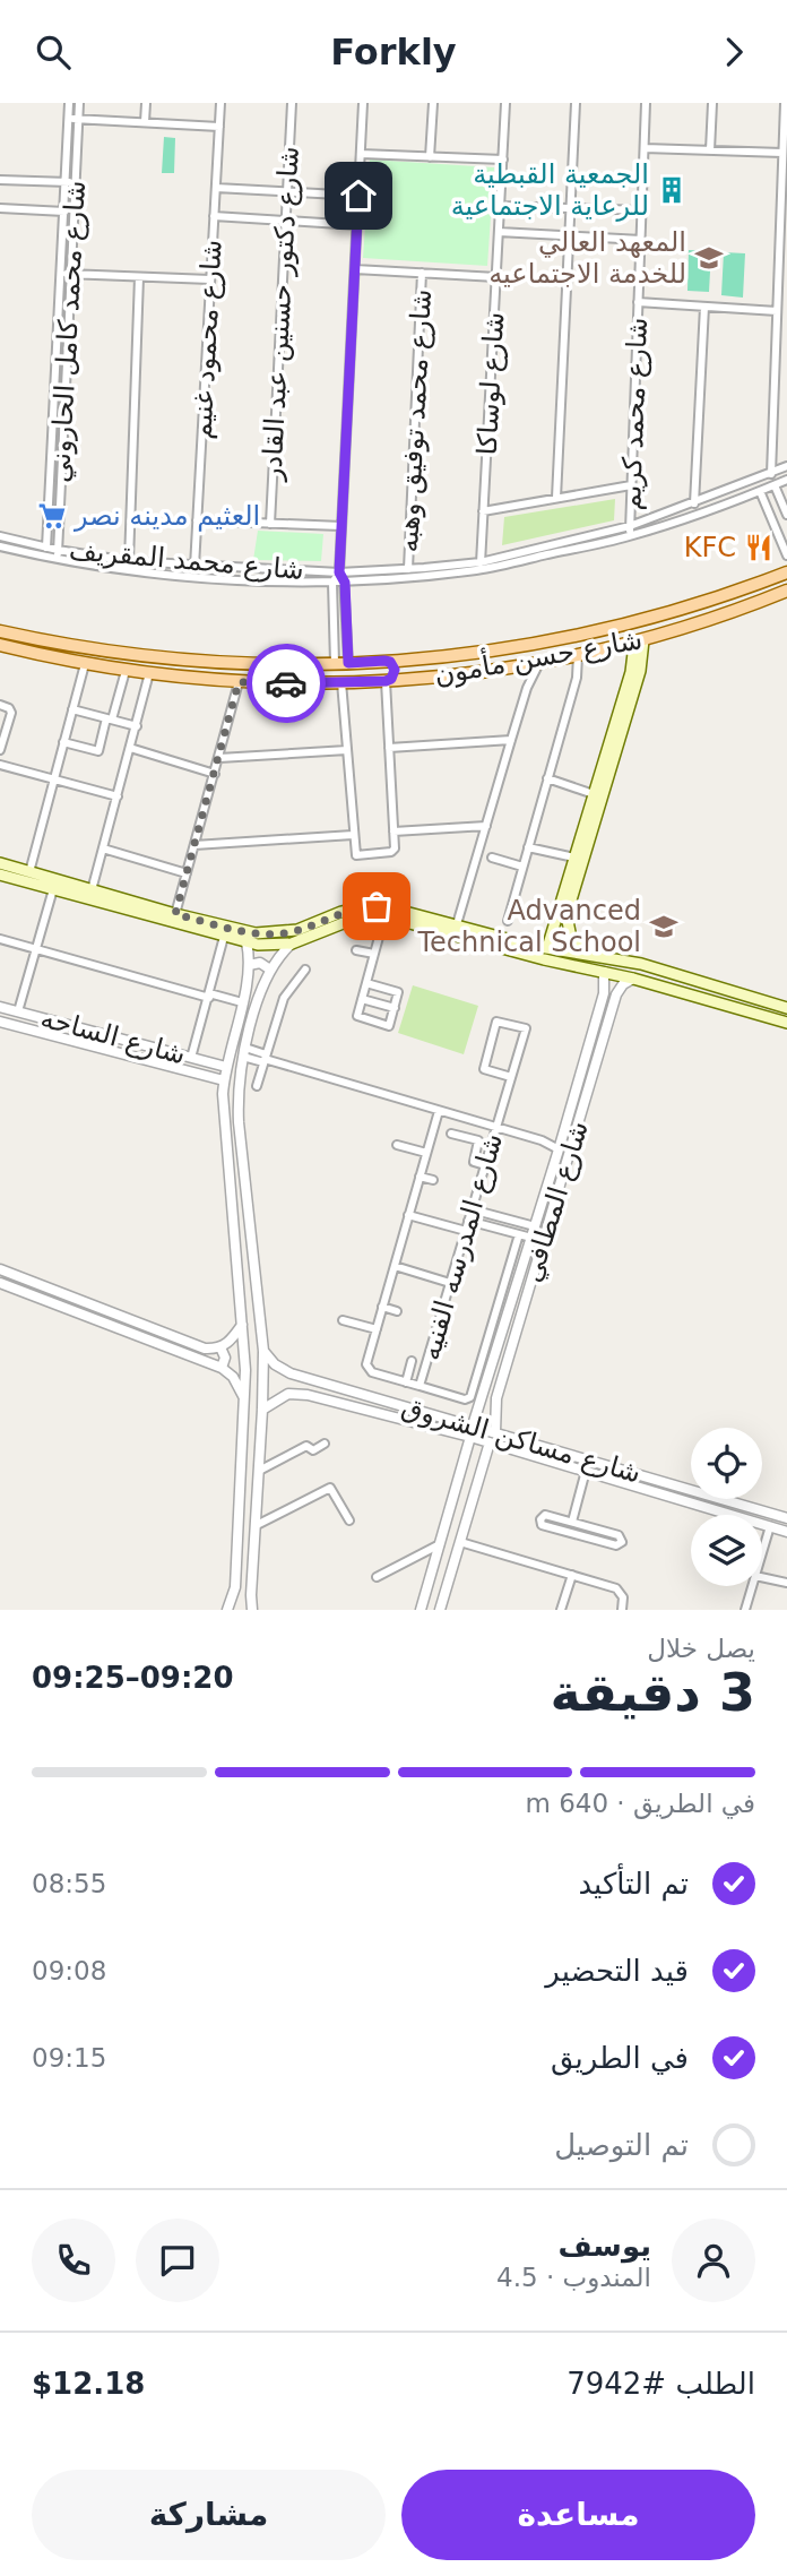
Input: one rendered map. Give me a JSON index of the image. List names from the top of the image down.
{
  "streets": {
    "main road": ["شارع حسن مأمون"],
    "street": [
      "شارع دكتور حسنين عبد القادر",
      "شارع محمد كامل الحاروني",
      "شارع محمود غنيم",
      "شارع لوساكا",
      "شارع محمد كريم",
      "شارع محمد توفيق وهبه",
      "شارع محمد المقريف",
      "شارع الساحه",
      "شارع المطافي",
      "شارع المدرسه الفنيه",
      "شارع مساكن الشروق"
    ]
  },
  "crossings": [
    ["شارع محمد كامل الحاروني", "شارع محمد المقريف"],
    ["شارع محمود غنيم", "شارع محمد المقريف"],
    ["شارع لوساكا", "شارع محمد المقريف"],
    ["شارع محمد كريم", "شارع محمد المقريف"],
    ["شارع محمد توفيق وهبه", "شارع محمد المقريف"],
    ["شارع المطافي", "شارع مساكن الشروق"]
  ],
  "places": {
    "building": ["الجمعية القبطية للرعاية الاجتماعية"],
    "school or university": ["المعهد العالي للخدمة الاجتماعيه", "Advanced Technical School"],
    "supermarket": ["العثيم مدينه نصر"],
    "restaurant": ["KFC"]
  },
  "page": {
    "header": "Forkly",
    "heading": ["3 دقيقة", "يصل خلال", "09:20–09:25"],
    "panel": [
      "يوسف",
      "المندوب · 4.5",
      "الطلب #7942",
      "$12.18"
    ],
    "bar": "في الطريق · 640 m",
    "list": [
      ["تم التأكيد", "08:55"],
      ["قيد التحضير", "09:08"],
      ["في الطريق", "09:15"],
      "تم التوصيل"
    ],
    "buttons": ["مساعدة", "مشاركة"]
  }
}
